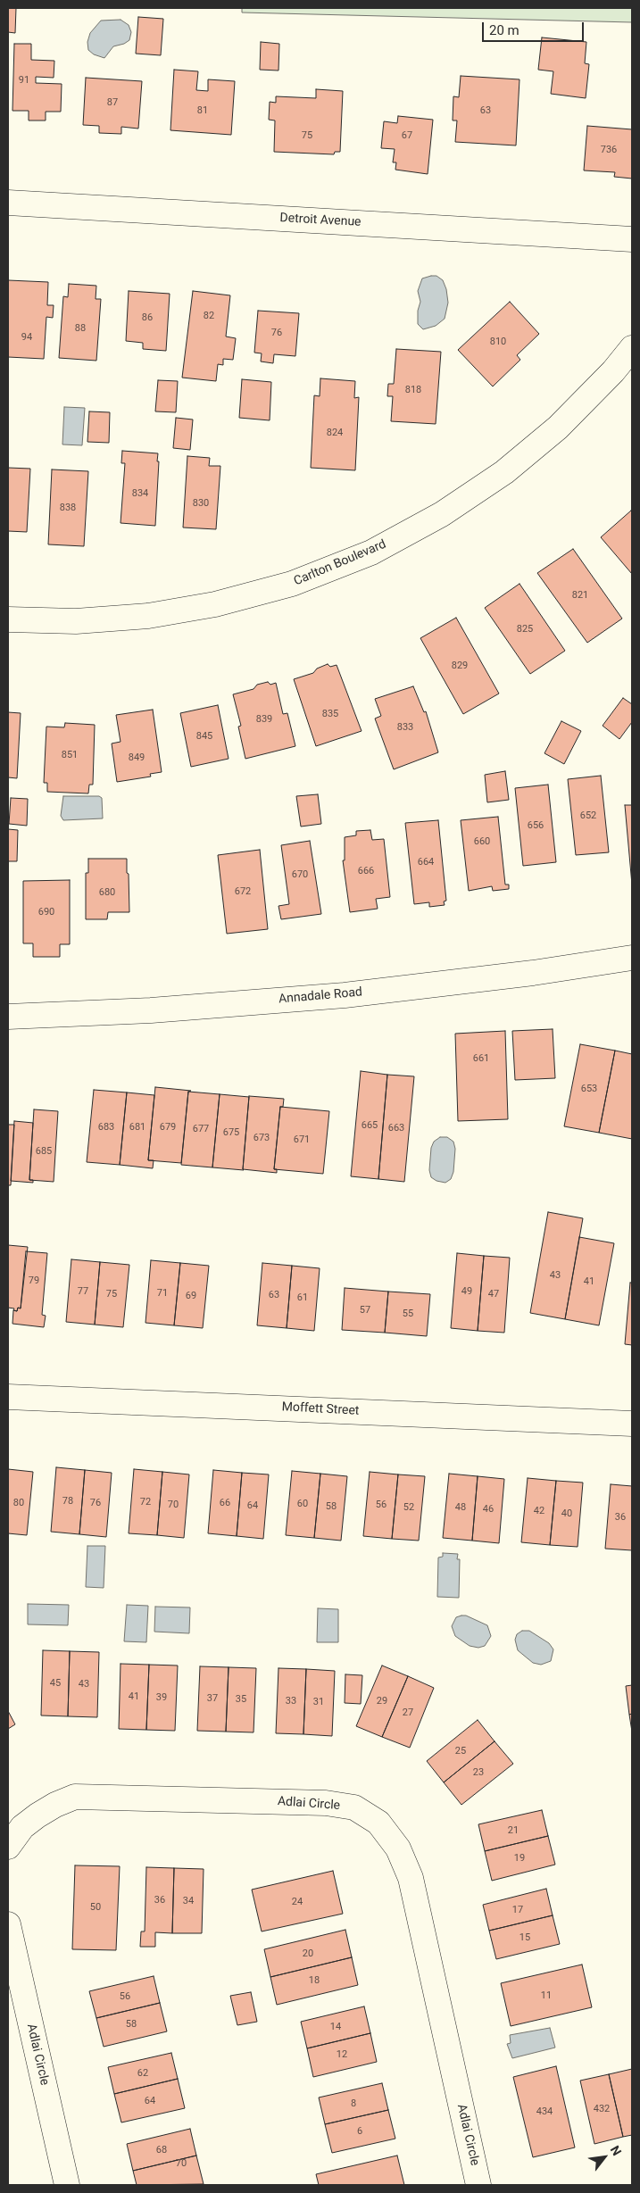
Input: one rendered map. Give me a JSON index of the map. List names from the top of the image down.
{
  "streets": {
    "street": [
      "Detroit Avenue",
      "Carlton Boulevard",
      "Annadale Road",
      "Moffett Street",
      "Adlai Circle"
    ]
  },
  "house_numbers": [
    "91",
    "87",
    "81",
    "63",
    "75",
    "67",
    "736",
    "82",
    "86",
    "88",
    "76",
    "94",
    "810",
    "818",
    "824",
    "834",
    "830",
    "838",
    "821",
    "825",
    "829",
    "835",
    "839",
    "833",
    "845",
    "851",
    "849",
    "652",
    "656",
    "660",
    "664",
    "666",
    "670",
    "672",
    "680",
    "690",
    "661",
    "653",
    "665",
    "683",
    "681",
    "679",
    "663",
    "677",
    "675",
    "673",
    "671",
    "685",
    "43",
    "79",
    "41",
    "77",
    "49",
    "71",
    "75",
    "47",
    "63",
    "69",
    "61",
    "57",
    "55",
    "78",
    "72",
    "80",
    "76",
    "66",
    "60",
    "70",
    "56",
    "64",
    "58",
    "52",
    "48",
    "46",
    "42",
    "40",
    "36",
    "45",
    "43",
    "41",
    "39",
    "37",
    "35",
    "33",
    "29",
    "31",
    "27",
    "25",
    "23",
    "21",
    "19",
    "36",
    "34",
    "24",
    "50",
    "17",
    "15",
    "20",
    "18",
    "11",
    "56",
    "58",
    "14",
    "12",
    "62",
    "64",
    "8",
    "432",
    "434",
    "6",
    "68",
    "70"
  ],
  "scale_bar": "20 m",
  "north": "top right"
}
